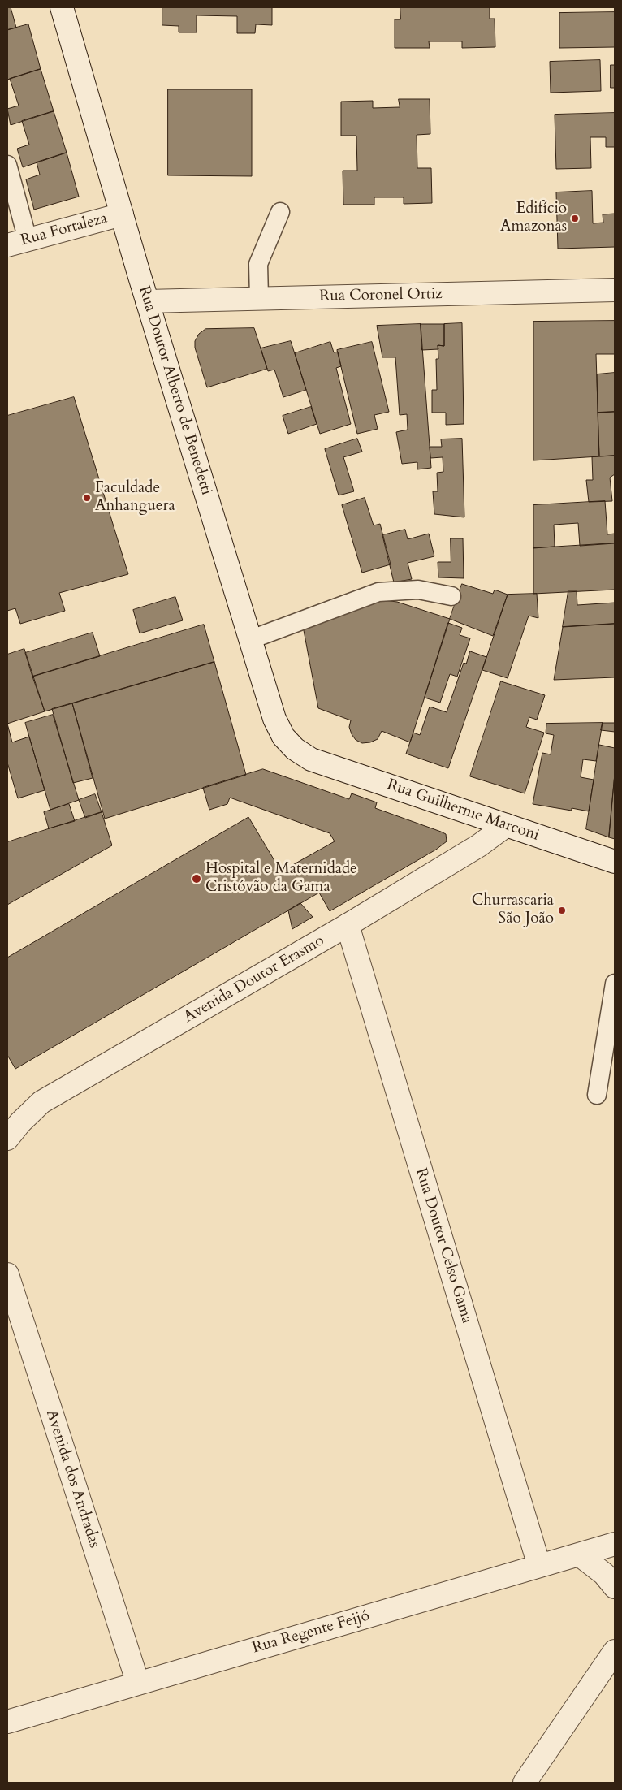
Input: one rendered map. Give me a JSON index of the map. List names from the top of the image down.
{
  "streets": {
    "street": [
      "Rua Fortaleza",
      "Rua Coronel Ortiz",
      "Rua Doutor Alberto de Benedetti",
      "Rua Guilherme Marconi",
      "Avenida Doutor Erasmo",
      "Rua Doutor Celso Gama",
      "Avenida dos Andradas",
      "Rua Regente Feijó"
    ]
  },
  "crossings": [
    ["Rua Fortaleza", "Rua Doutor Alberto de Benedetti"],
    ["Rua Coronel Ortiz", "Rua Doutor Alberto de Benedetti"],
    ["Rua Doutor Alberto de Benedetti", "Rua Guilherme Marconi"],
    ["Rua Guilherme Marconi", "Avenida Doutor Erasmo"],
    ["Avenida Doutor Erasmo", "Rua Doutor Celso Gama"],
    ["Rua Doutor Celso Gama", "Rua Regente Feijó"],
    ["Avenida dos Andradas", "Rua Regente Feijó"]
  ],
  "places": [
    "Edifício Amazonas",
    "Faculdade Anhanguera",
    "Hospital e Maternidade Cristóvão da Gama",
    "Churrascaria São João"
  ]
}
